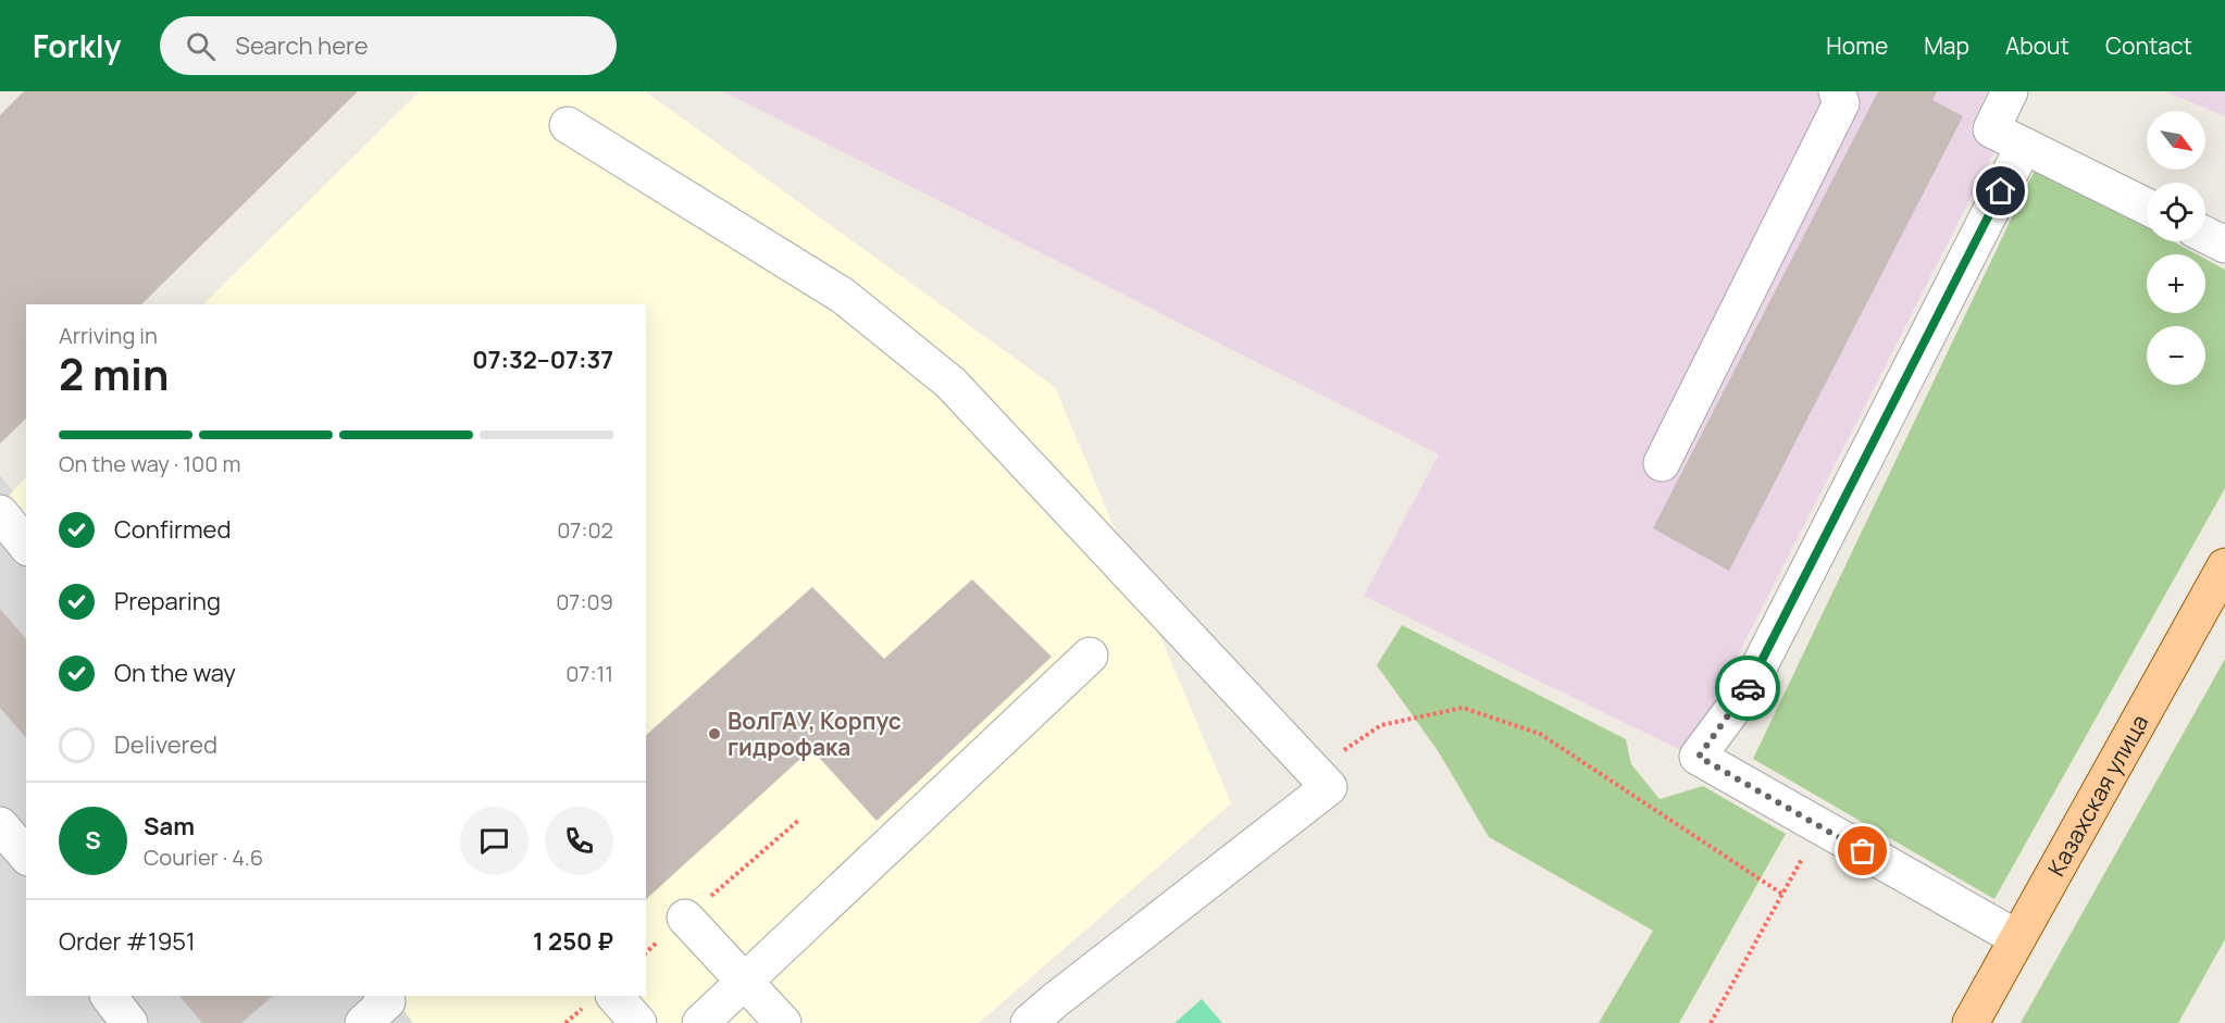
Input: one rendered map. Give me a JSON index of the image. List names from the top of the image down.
{
  "streets": {
    "main road": ["Казахская улица"]
  },
  "places": ["ВолГАУ, Корпус гидрофака"],
  "north": "bottom right",
  "page": {
    "header": "Forkly",
    "search": "Search here",
    "nav": [
      "Home",
      "Map",
      "About",
      "Contact"
    ],
    "map_buttons": ["+", "−"],
    "heading": ["2 min", "Arriving in", "07:32–07:37"],
    "panel": [
      "Sam",
      "Courier · 4.6",
      "Order #1951",
      "1 250 ₽"
    ],
    "bar": "On the way · 100 m",
    "list": [
      ["Confirmed", "07:02"],
      ["Preparing", "07:09"],
      ["On the way", "07:11"],
      "Delivered"
    ],
    "round": "S"
  }
}
